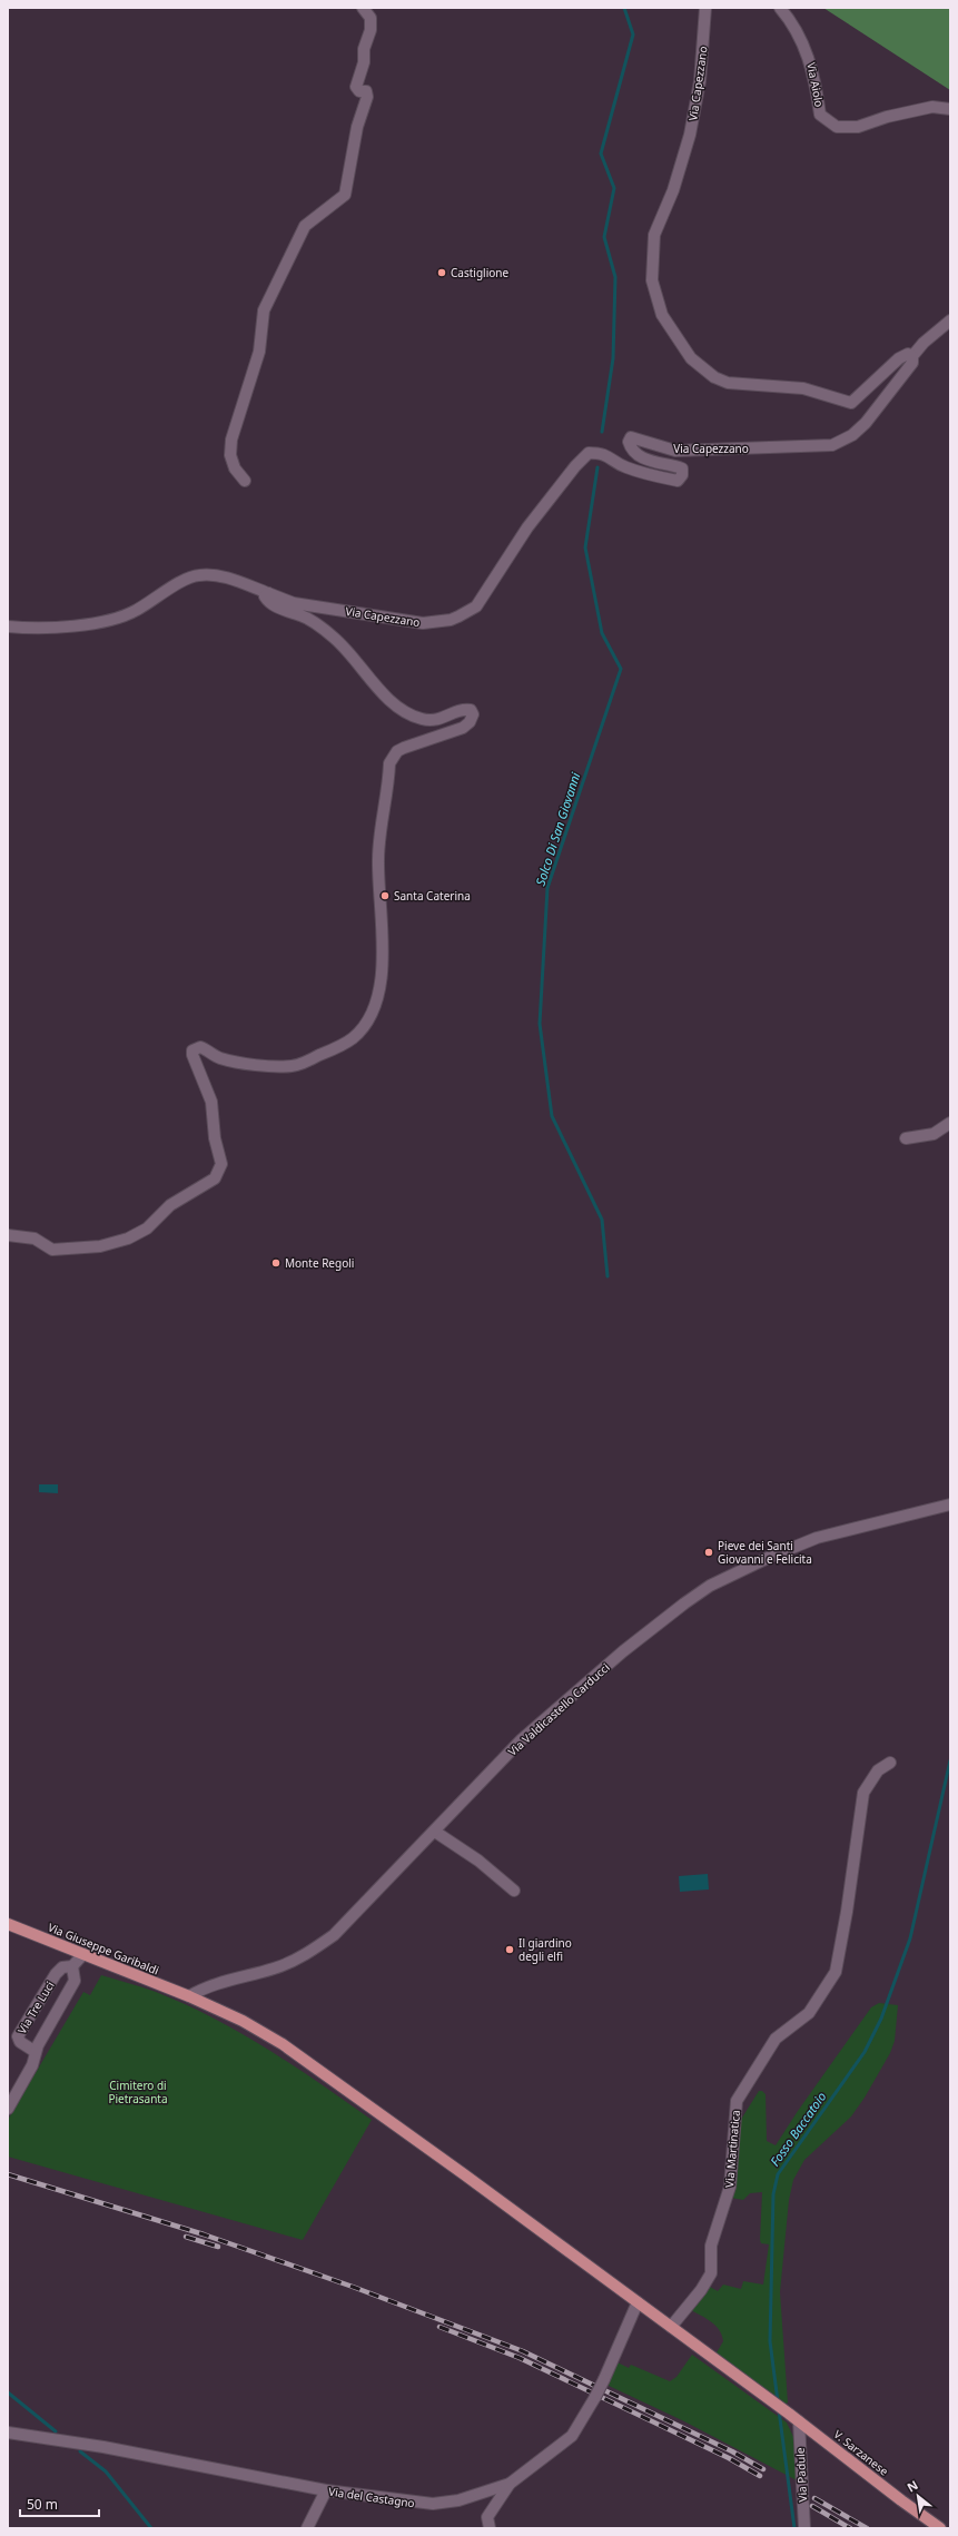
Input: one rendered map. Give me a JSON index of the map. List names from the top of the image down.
{
  "streets": {
    "main road": ["Via Giuseppe Garibaldi", "V. Sarzanese"],
    "street": [
      "Via Capezzano",
      "Via Aiolo",
      "Via Valdicastello Carducci",
      "Via Tre Luci",
      "Via Martinatica",
      "Via Padule",
      "Via del Castagno"
    ]
  },
  "crossings": [
    ["Via Valdicastello Carducci", "Via Giuseppe Garibaldi"],
    ["Via Giuseppe Garibaldi", "Via Tre Luci"],
    ["Via Giuseppe Garibaldi", "V. Sarzanese"],
    ["Via Giuseppe Garibaldi", "Via del Castagno"],
    ["Via Martinatica", "V. Sarzanese"],
    ["V. Sarzanese", "Via Padule"],
    ["V. Sarzanese", "Via del Castagno"]
  ],
  "water": ["Solco Di San Giovanni", "Fosso Baccatoio"],
  "parks": ["Cimitero di Pietrasanta"],
  "places": [
    "Castiglione",
    "Santa Caterina",
    "Monte Regoli",
    "Pieve dei Santi Giovanni e Felicita",
    "Il giardino degli elfi"
  ],
  "scale_bar": "50 m",
  "north": "top left"
}
